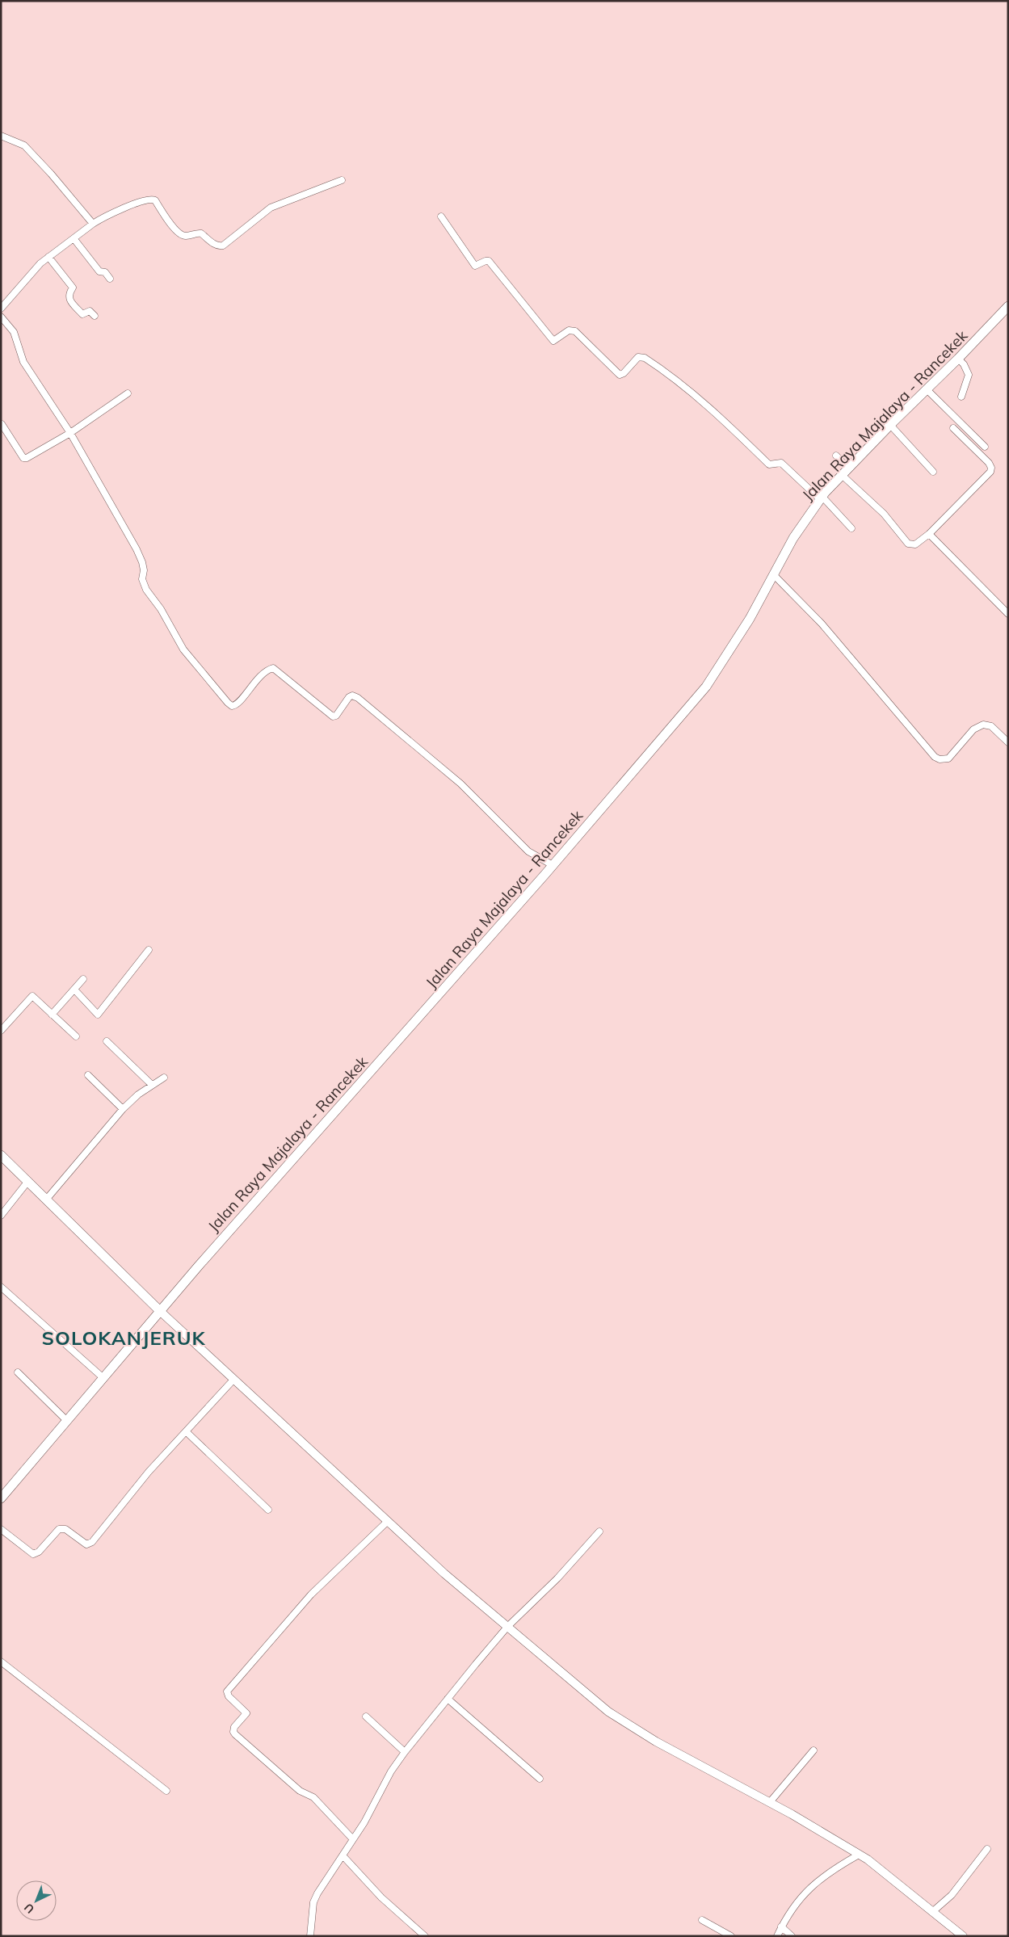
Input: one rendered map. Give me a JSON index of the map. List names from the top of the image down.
{
  "streets": {
    "main road": ["Jalan Raya Majalaya - Rancekek"]
  },
  "districts": ["SOLOKANJERUK"],
  "north": "bottom left"
}
